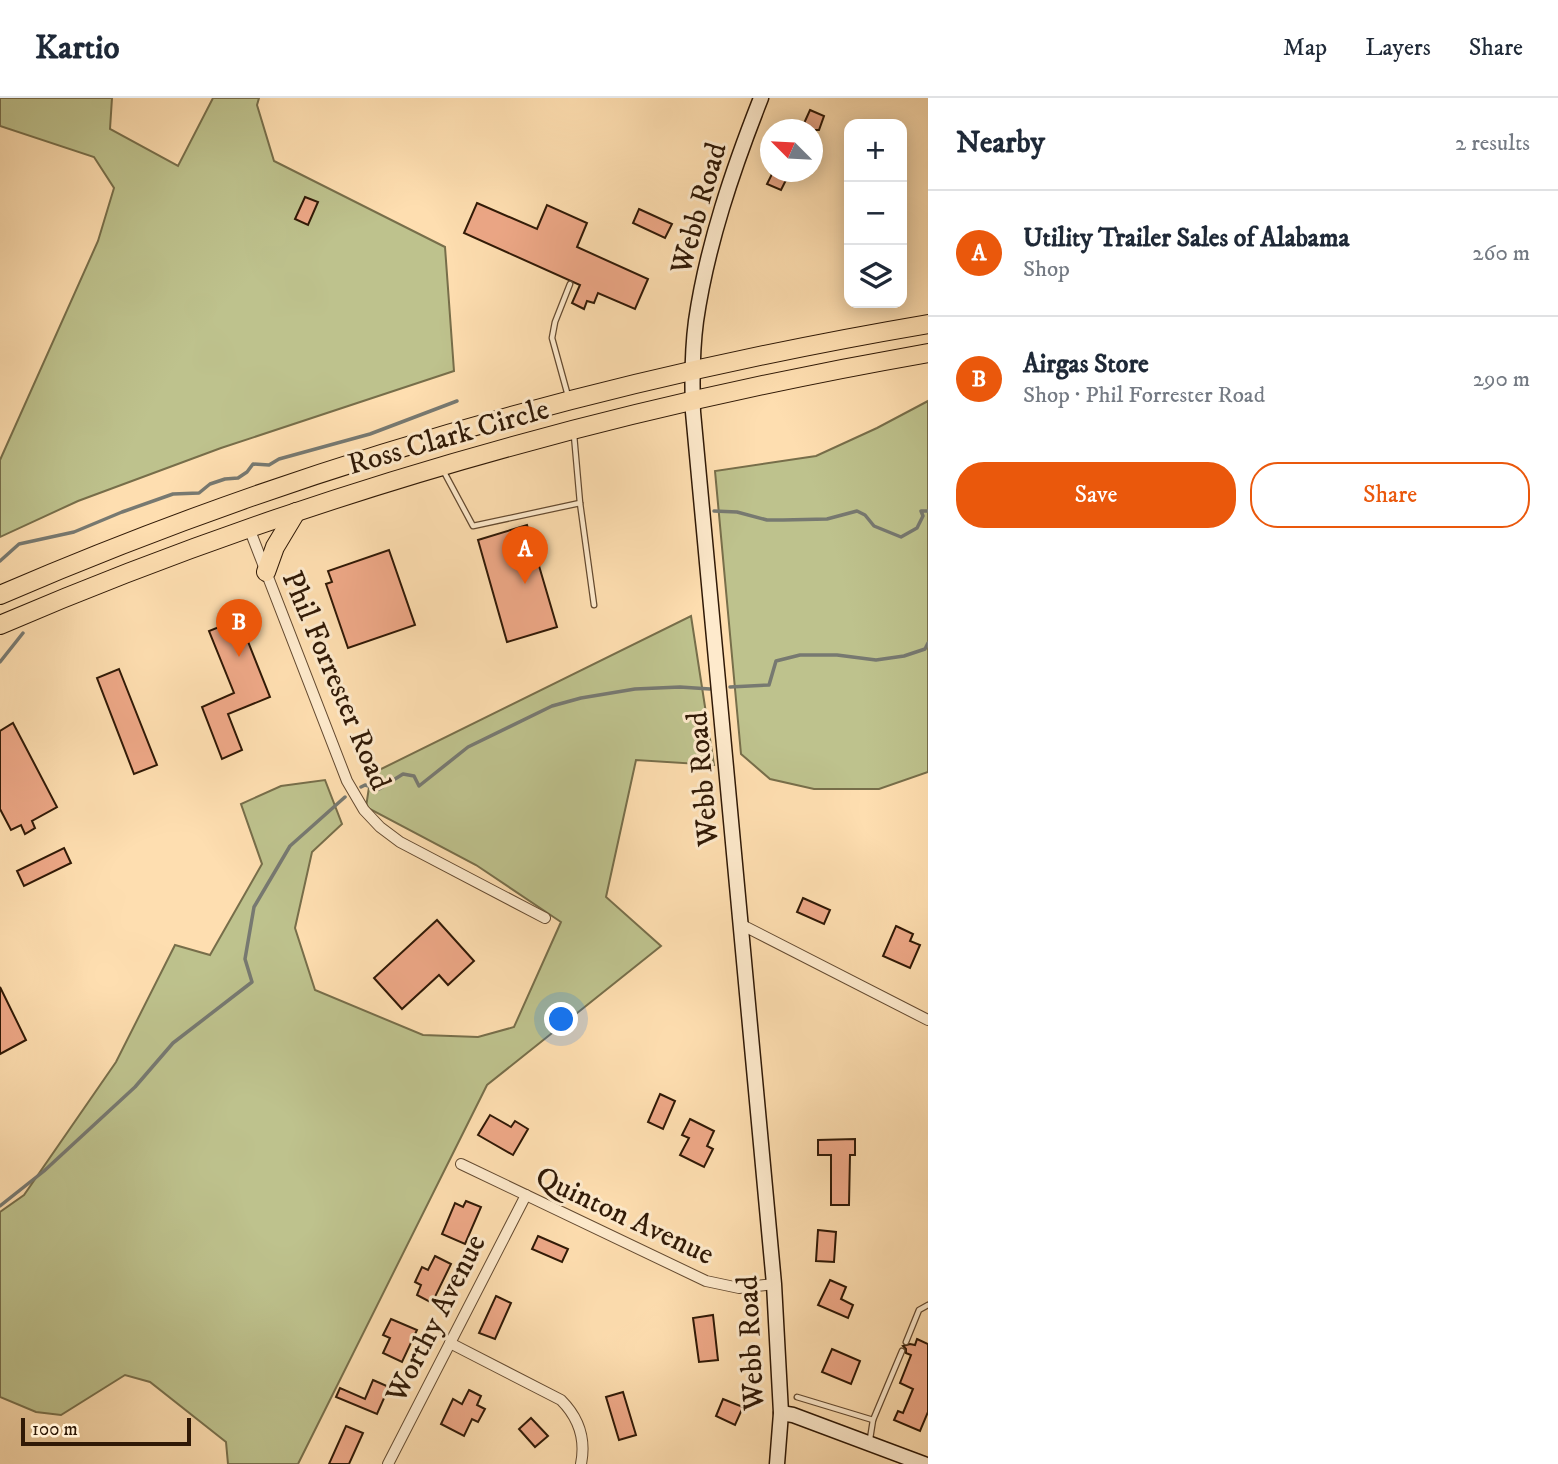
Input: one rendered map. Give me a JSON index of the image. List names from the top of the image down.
{
  "streets": {
    "highway": ["Ross Clark Circle"],
    "street": [
      "Webb Road",
      "Phil Forrester Road",
      "Quinton Avenue",
      "Worthy Avenue"
    ]
  },
  "crossings": [
    ["Webb Road", "Ross Clark Circle"],
    ["Webb Road", "Quinton Avenue"],
    ["Ross Clark Circle", "Phil Forrester Road"],
    ["Quinton Avenue", "Worthy Avenue"]
  ],
  "scale_bar": "100 m",
  "north": "top left",
  "page": {
    "header": "Kartio",
    "nav": ["Map", "Layers", "Share"],
    "heading": ["Nearby", "2 results"],
    "map_buttons": ["+", "−"],
    "list": [
      {
        "mark": "A",
        "name": "Utility Trailer Sales of Alabama",
        "note": "Shop",
        "value": "260 m"
      },
      {
        "mark": "B",
        "name": "Airgas Store",
        "note": "Shop · Phil Forrester Road",
        "value": "290 m"
      }
    ],
    "buttons": ["Save", "Share"],
    "pins": ["A", "B"],
    "scale": "100 m"
  }
}
